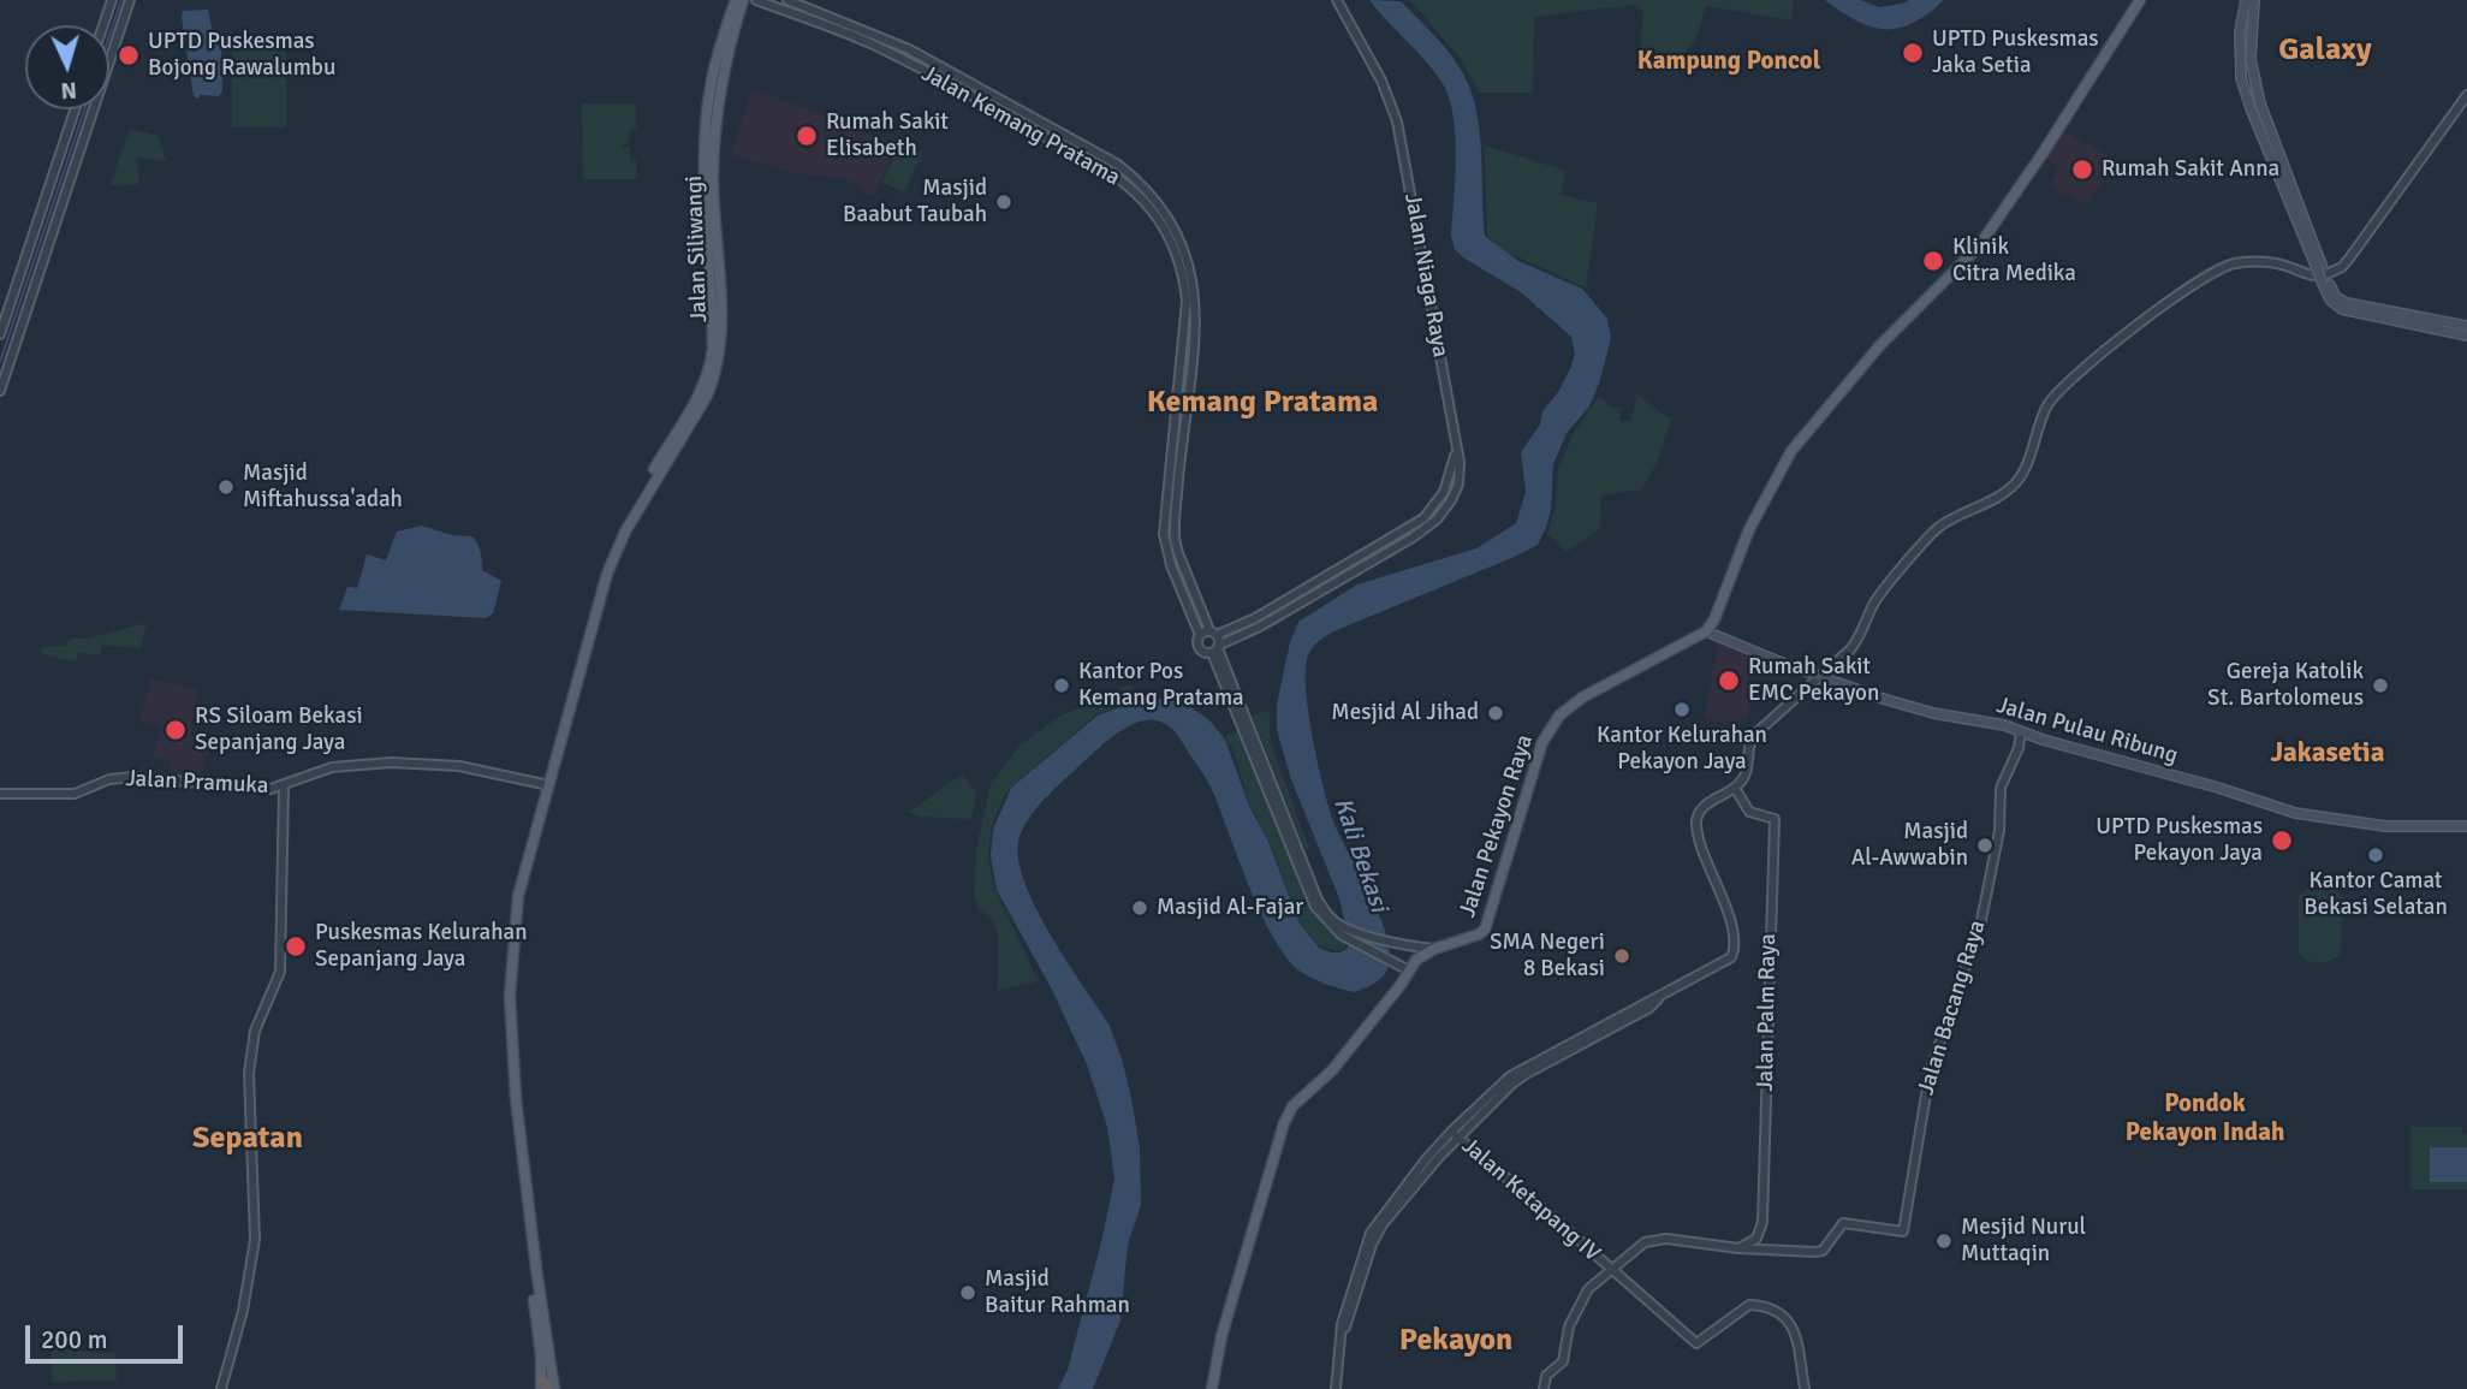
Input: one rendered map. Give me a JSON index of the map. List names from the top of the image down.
{
  "streets": {
    "main road": ["Jalan Siliwangi", "Jalan Pulau Ribung", "Jalan Pekayon Raya"],
    "street": [
      "Jalan Kemang Pratama",
      "Jalan Niaga Raya",
      "Jalan Pramuka",
      "Jalan Bacang Raya",
      "Jalan Palm Raya",
      "Jalan Ketapang IV"
    ]
  },
  "crossings": [
    ["Jalan Kemang Pratama", "Jalan Niaga Raya"],
    ["Jalan Siliwangi", "Jalan Pramuka"],
    ["Jalan Pulau Ribung", "Jalan Pekayon Raya"],
    ["Jalan Pulau Ribung", "Jalan Bacang Raya"],
    ["Jalan Bacang Raya", "Jalan Palm Raya"]
  ],
  "districts": [
    "Galaxy",
    "Kampung Poncol",
    "Kemang Pratama",
    "Jakasetia",
    "Pondok Pekayon Indah",
    "Sepatan",
    "Pekayon"
  ],
  "water": ["Kali Bekasi"],
  "places": [
    "UPTD Puskesmas Jaka Setia",
    "UPTD Puskesmas Bojong Rawalumbu",
    "Rumah Sakit Elisabeth",
    "Rumah Sakit Anna",
    "Masjid Baabut Taubah",
    "Klinik Citra Medika",
    "Masjid Miftahussa'adah",
    "Rumah Sakit EMC Pekayon",
    "Kantor Pos Kemang Pratama",
    "Gereja Katolik St. Bartolomeus",
    "Kantor Kelurahan Pekayon Jaya",
    "Mesjid Al Jihad",
    "RS Siloam Bekasi Sepanjang Jaya",
    "UPTD Puskesmas Pekayon Jaya",
    "Masjid Al-Awwabin",
    "Kantor Camat Bekasi Selatan",
    "Masjid Al-Fajar",
    "Puskesmas Kelurahan Sepanjang Jaya",
    "SMA Negeri 8 Bekasi",
    "Mesjid Nurul Muttaqin",
    "Masjid Baitur Rahman"
  ],
  "scale_bar": "200 m",
  "north": "bottom"
}
